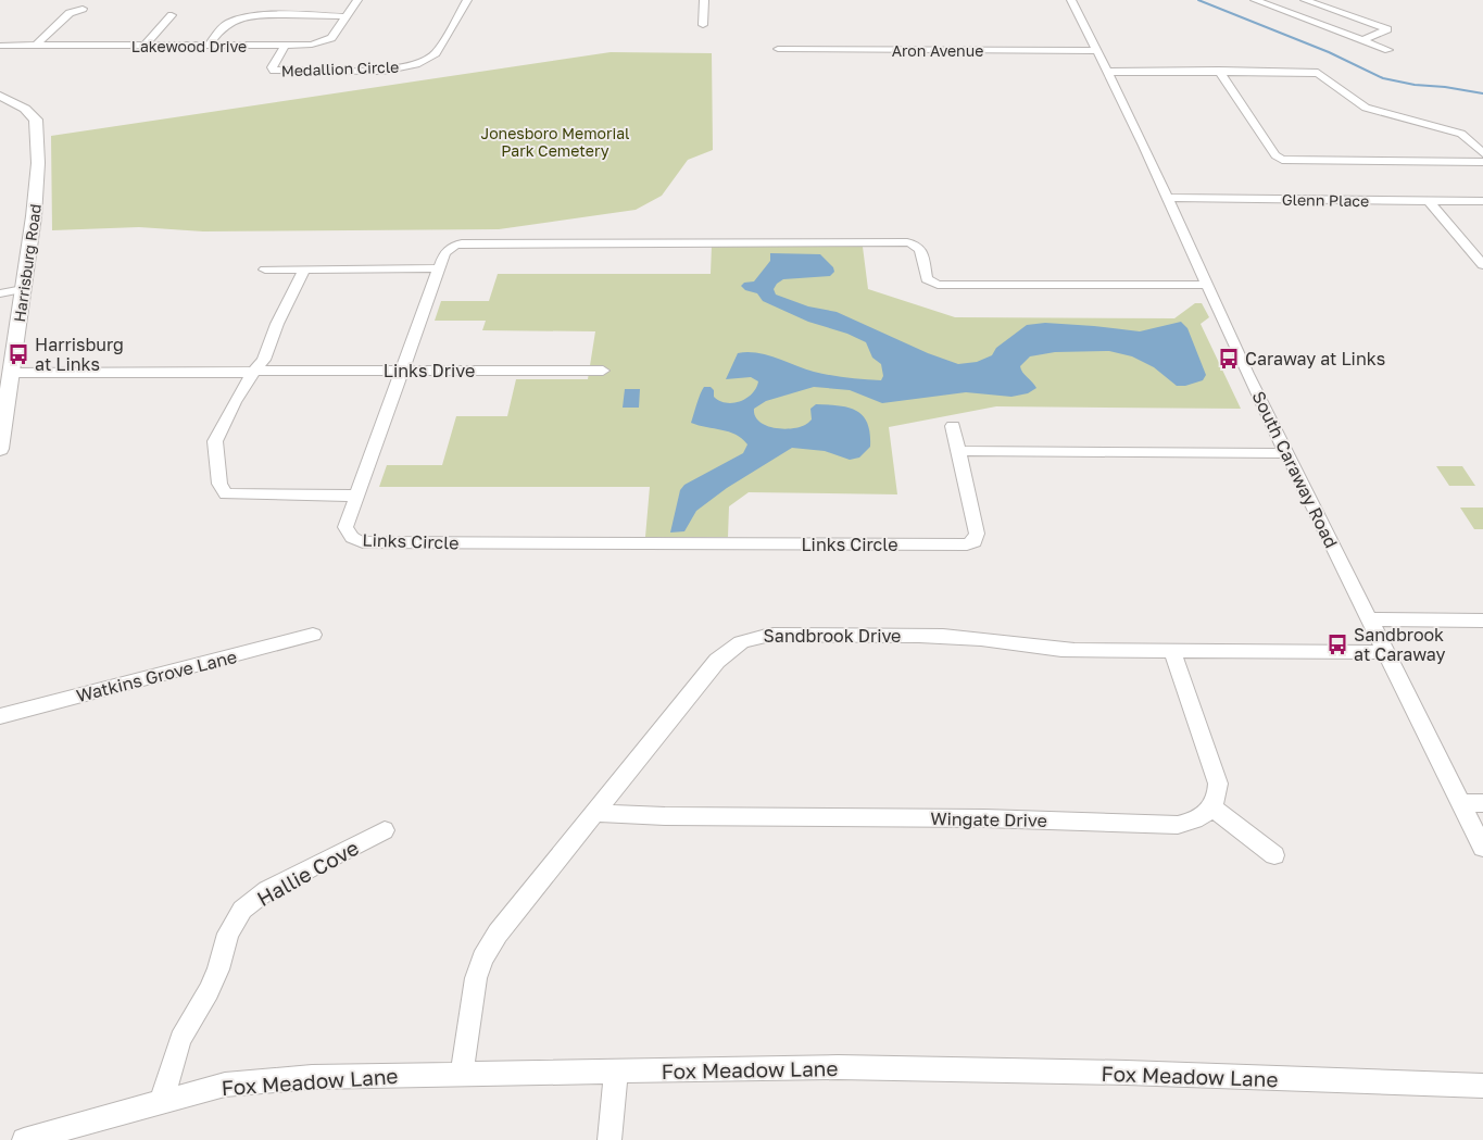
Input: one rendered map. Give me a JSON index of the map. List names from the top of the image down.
{
  "streets": {
    "main road": ["Harrisburg Road"],
    "street": [
      "Lakewood Drive",
      "Aron Avenue",
      "Medallion Circle",
      "Glenn Place",
      "Links Drive",
      "South Caraway Road",
      "Links Circle",
      "Sandbrook Drive",
      "Watkins Grove Lane",
      "Wingate Drive",
      "Hallie Cove",
      "Fox Meadow Lane"
    ]
  },
  "crossings": [
    ["Lakewood Drive", "Medallion Circle"],
    ["Aron Avenue", "South Caraway Road"],
    ["Glenn Place", "South Caraway Road"],
    ["Harrisburg Road", "Links Drive"],
    ["Links Drive", "Links Circle"],
    ["South Caraway Road", "Links Circle"],
    ["South Caraway Road", "Sandbrook Drive"],
    ["Sandbrook Drive", "Wingate Drive"],
    ["Sandbrook Drive", "Fox Meadow Lane"],
    ["Hallie Cove", "Fox Meadow Lane"]
  ],
  "parks": ["Jonesboro Memorial Park Cemetery"],
  "places": {
    "bus stop": ["Harrisburg at Links", "Caraway at Links", "Sandbrook at Caraway"]
  }
}
